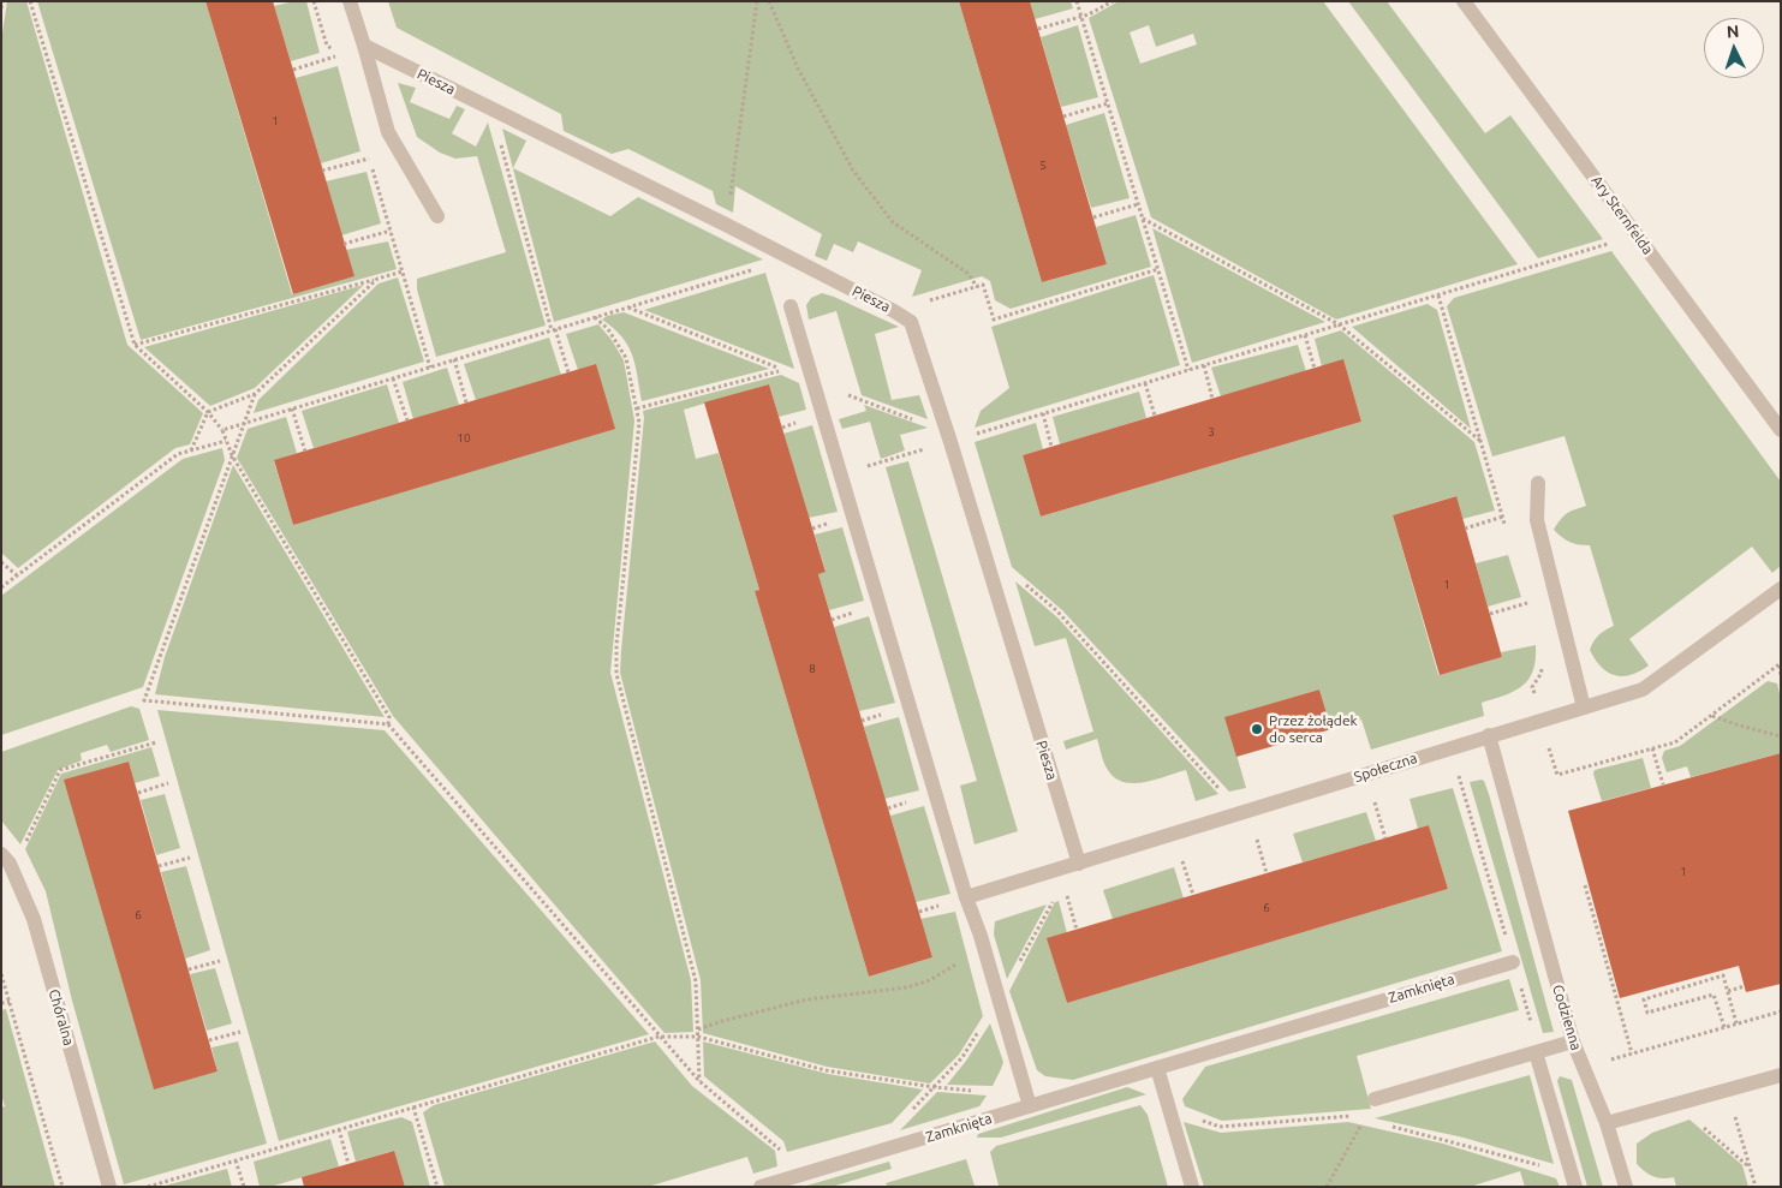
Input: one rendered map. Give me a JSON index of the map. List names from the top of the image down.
{
  "streets": {
    "street": [
      "Piesza",
      "Ary Sternfelda",
      "Społeczna",
      "Zamknięta",
      "Chóralna",
      "Codzienna"
    ]
  },
  "crossings": [
    ["Piesza", "Społeczna"],
    ["Społeczna", "Codzienna"]
  ],
  "places": ["Przez żołądek do serca"],
  "house_numbers": [
    "1",
    "5",
    "3",
    "10",
    "1",
    "8",
    "1",
    "6",
    "6"
  ],
  "north": "top"
}
